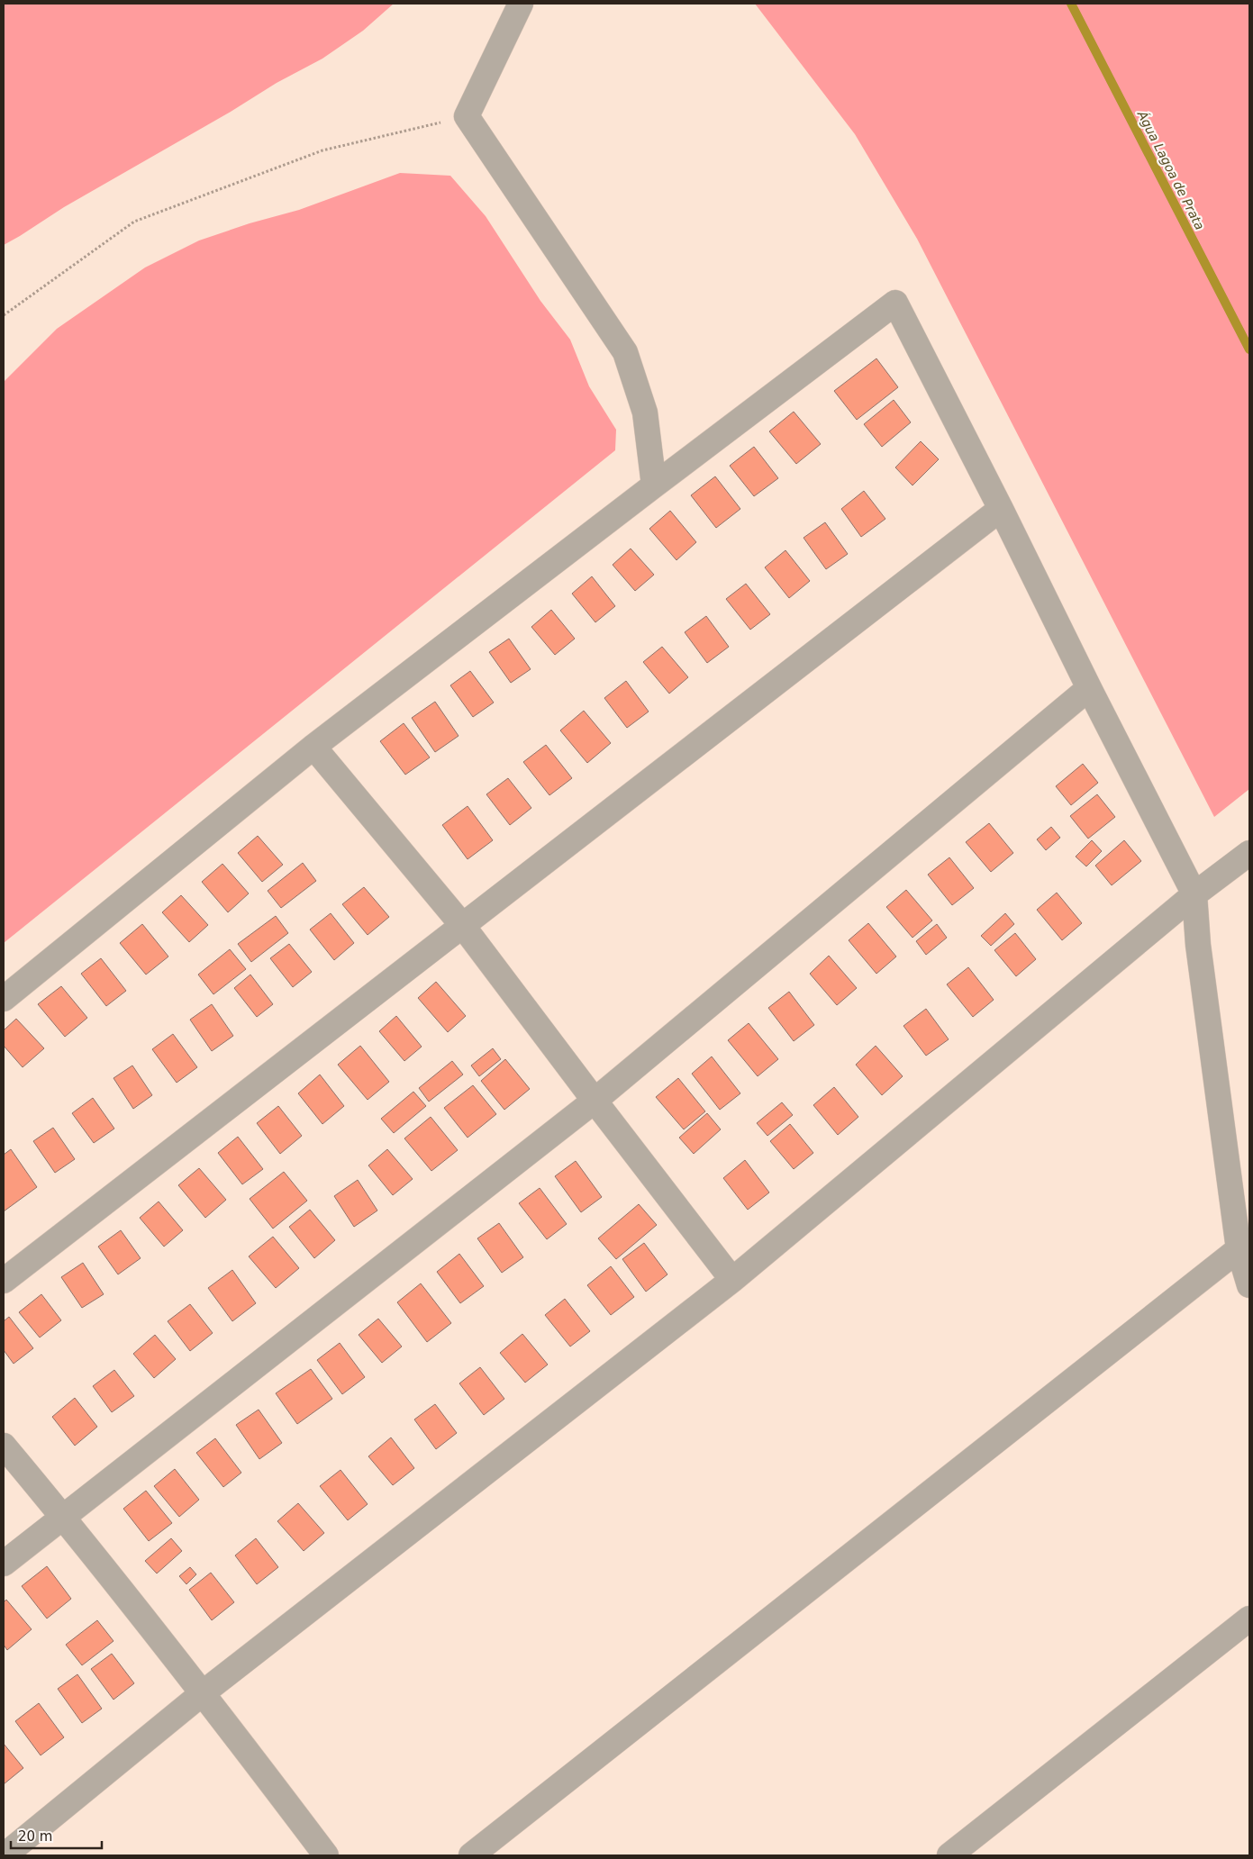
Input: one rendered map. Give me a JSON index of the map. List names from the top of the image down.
{
  "water": ["Água Lagoa de Prata"],
  "scale_bar": "20 m"
}
